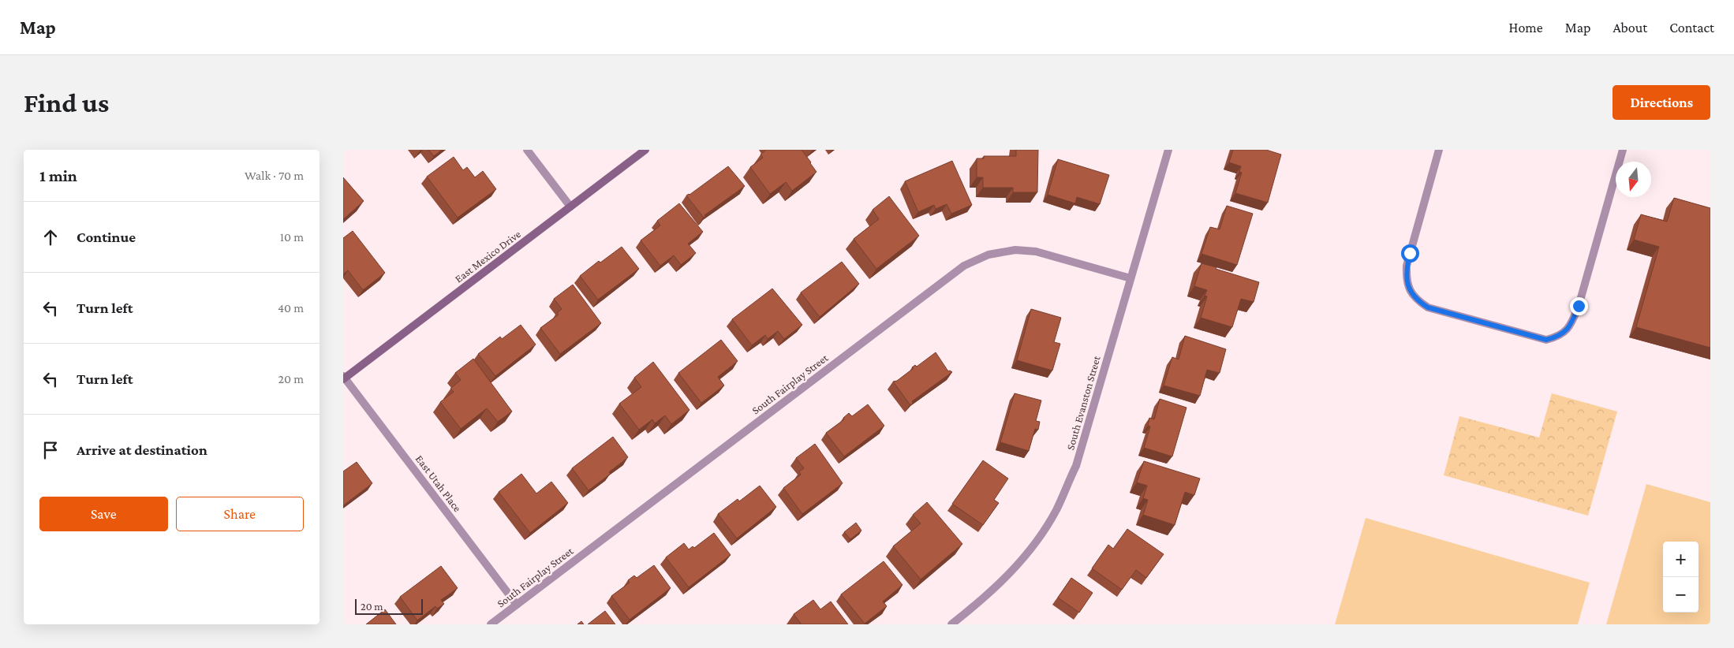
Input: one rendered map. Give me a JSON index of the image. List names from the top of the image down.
{
  "streets": {
    "street": [
      "East Mexico Drive",
      "South Fairplay Street",
      "South Evanston Street",
      "East Utah Place"
    ]
  },
  "crossings": [
    ["East Mexico Drive", "East Utah Place"],
    ["South Fairplay Street", "South Evanston Street"],
    ["South Fairplay Street", "East Utah Place"]
  ],
  "scale_bar": "20 m",
  "north": "bottom",
  "page": {
    "header": "Map",
    "nav": [
      "Home",
      "Map",
      "About",
      "Contact"
    ],
    "buttons": [
      "Directions",
      ["Save", "Share"]
    ],
    "title": "Find us",
    "heading": ["1 min", "Walk · 70 m"],
    "list": [
      ["Continue", "10 m"],
      ["Turn left", "40 m"],
      ["Turn left", "20 m"],
      "Arrive at destination"
    ],
    "map_buttons": ["+", "−"],
    "scale": "20 m"
  }
}
